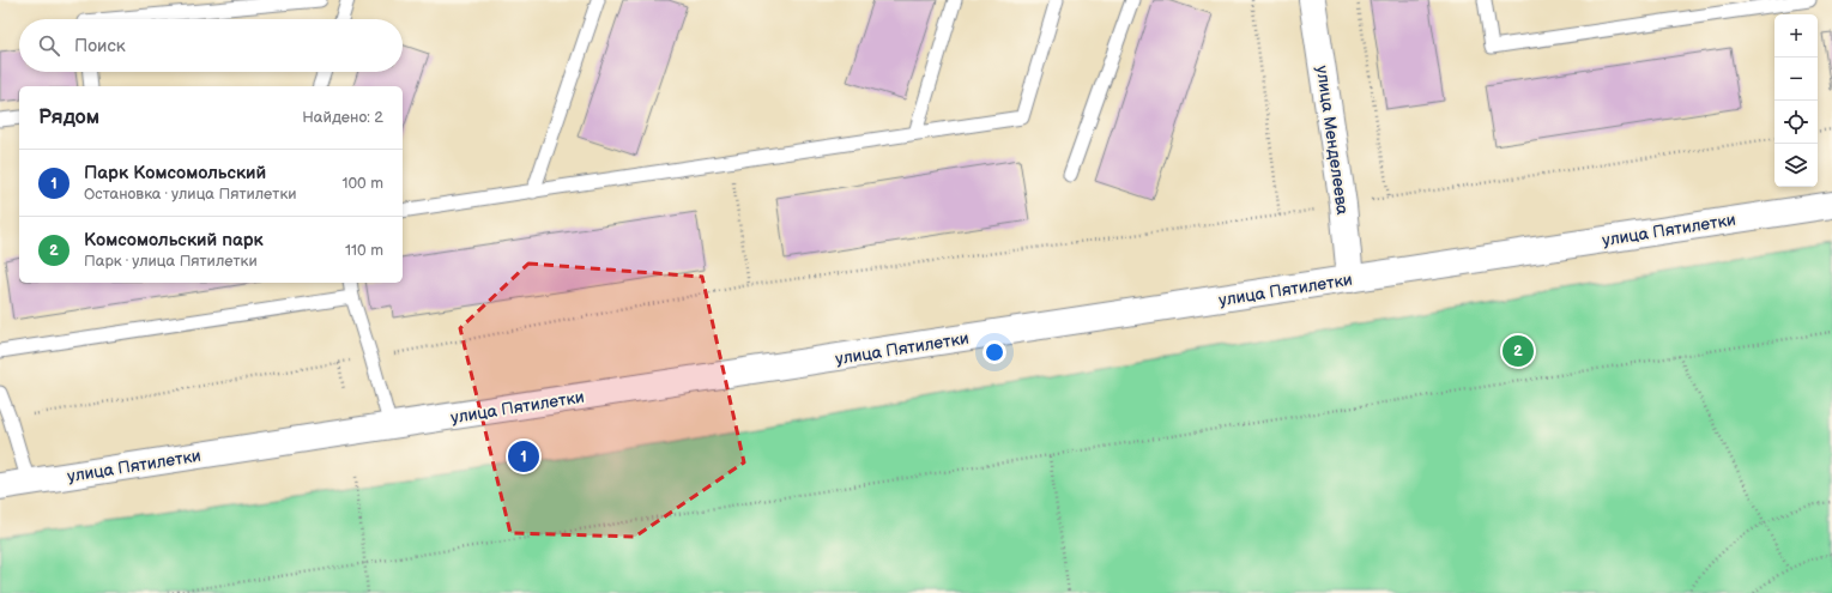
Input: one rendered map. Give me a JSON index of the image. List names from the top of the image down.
{
  "streets": {
    "main road": ["улица Менделеева", "улица Пятилетки"]
  },
  "crossings": [
    ["улица Менделеева", "улица Пятилетки"]
  ],
  "page": {
    "map_buttons": ["+", "−"],
    "search": "Поиск",
    "heading": ["Рядом", "Найдено: 2"],
    "list": [
      {
        "mark": "1",
        "name": "Парк Комсомольский",
        "note": "Остановка · улица Пятилетки",
        "value": "100 m"
      },
      {
        "mark": "2",
        "name": "Комсомольский парк",
        "note": "Парк · улица Пятилетки",
        "value": "110 m"
      }
    ],
    "pins": ["2", "1"]
  }
}
